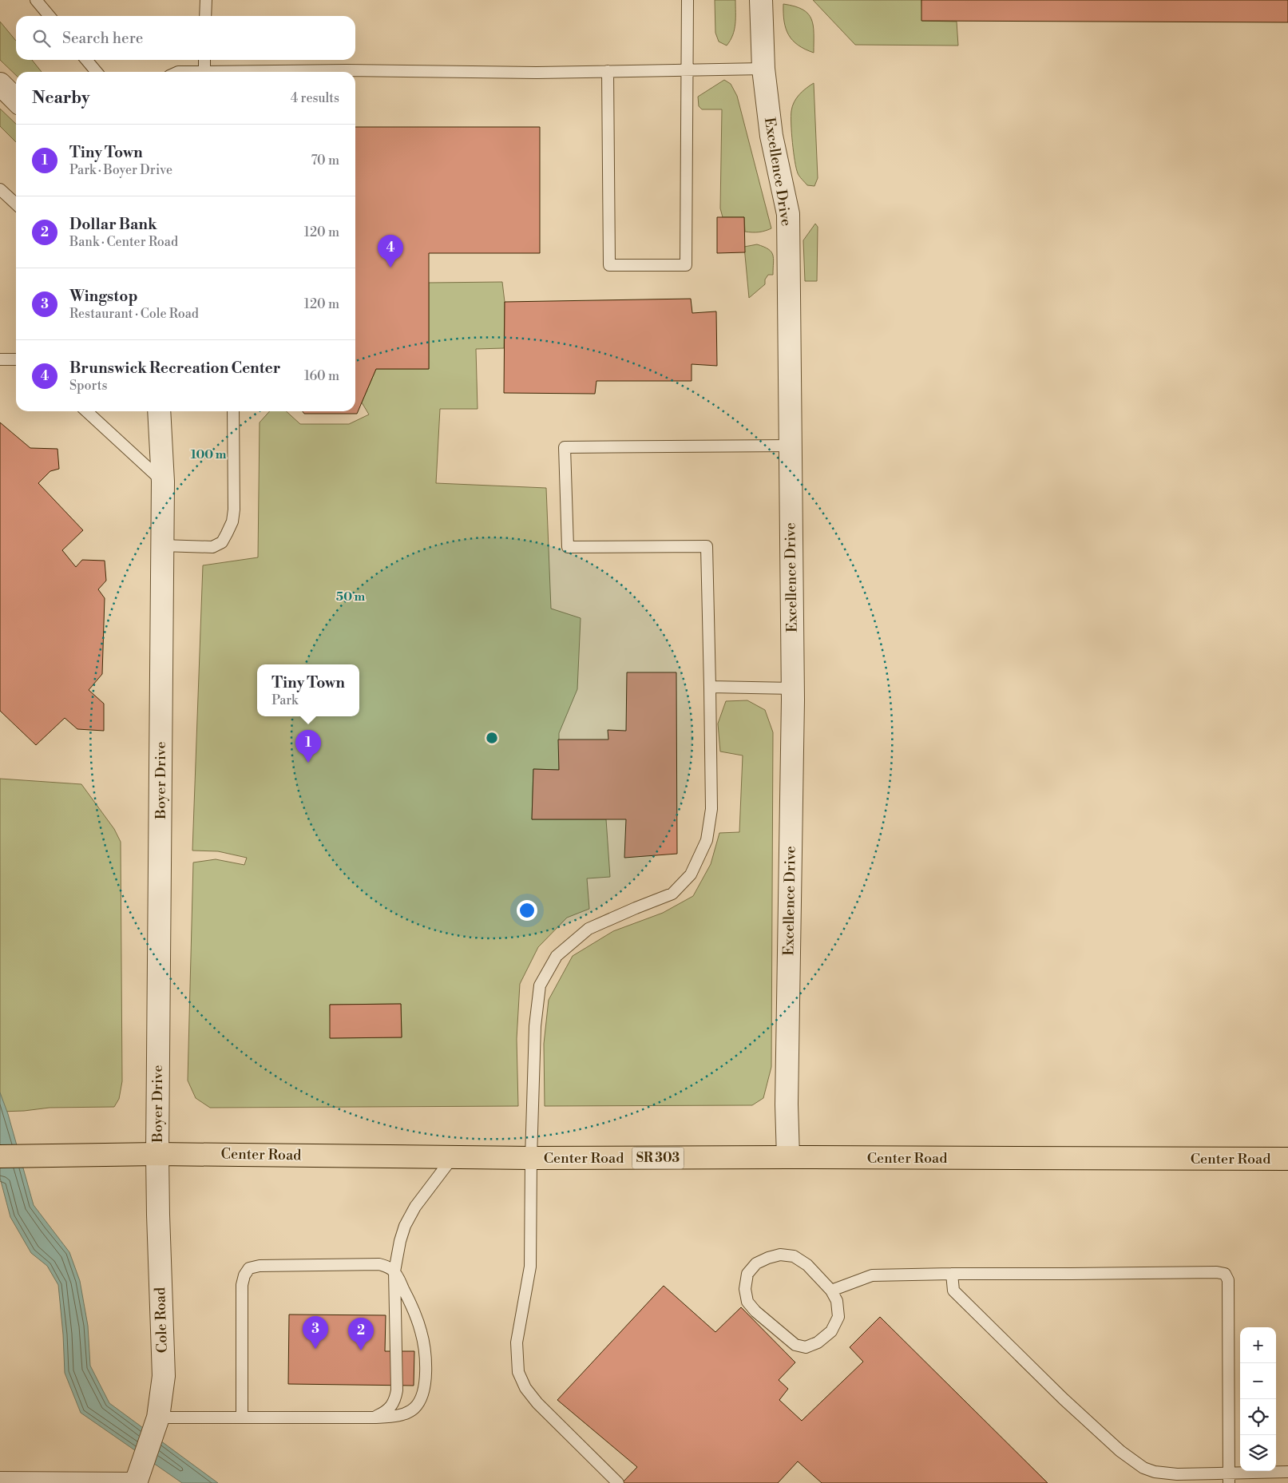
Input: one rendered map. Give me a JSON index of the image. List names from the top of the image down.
{
  "streets": {
    "main road": ["Center Road", "SR 303"],
    "street": ["Excellence Drive", "Boyer Drive", "Cole Road"]
  },
  "crossings": [
    ["Excellence Drive", "Center Road"],
    ["Boyer Drive", "Center Road"],
    ["Boyer Drive", "Cole Road"],
    ["Center Road", "Cole Road"]
  ],
  "page": {
    "search": "Search here",
    "heading": ["Nearby", "4 results"],
    "list": [
      {
        "mark": "1",
        "name": "Tiny Town",
        "note": "Park · Boyer Drive",
        "value": "70 m"
      },
      {
        "mark": "2",
        "name": "Dollar Bank",
        "note": "Bank · Center Road",
        "value": "120 m"
      },
      {
        "mark": "3",
        "name": "Wingstop",
        "note": "Restaurant · Cole Road",
        "value": "120 m"
      },
      {
        "mark": "4",
        "name": "Brunswick Recreation Center",
        "note": "Sports",
        "value": "160 m"
      }
    ],
    "pins": [
      "4",
      "1",
      "3",
      "2"
    ],
    "popup": ["Tiny Town", "Park"],
    "map_buttons": ["+", "−"]
  },
  "rings": ["100 m", "50 m"]
}
